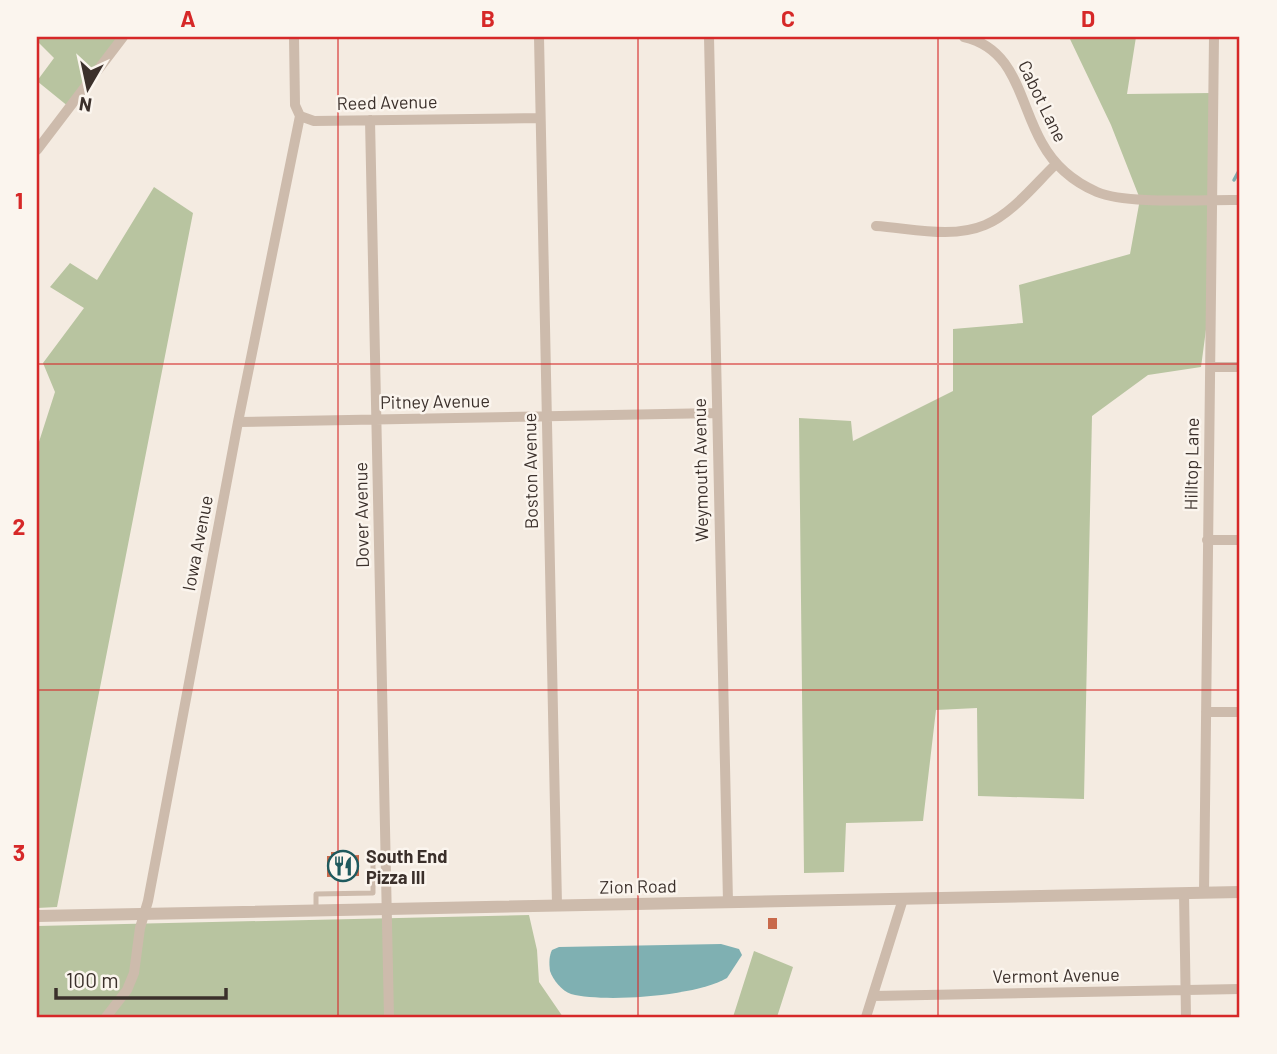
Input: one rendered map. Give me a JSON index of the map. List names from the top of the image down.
{
  "streets": {
    "street": [
      "Cabot Lane",
      "Reed Avenue",
      "Pitney Avenue",
      "Hilltop Lane",
      "Weymouth Avenue",
      "Boston Avenue",
      "Dover Avenue",
      "Iowa Avenue",
      "Zion Road",
      "Vermont Avenue"
    ]
  },
  "crossings": [
    ["Cabot Lane", "Hilltop Lane"],
    ["Reed Avenue", "Boston Avenue"],
    ["Reed Avenue", "Dover Avenue"],
    ["Reed Avenue", "Iowa Avenue"],
    ["Pitney Avenue", "Weymouth Avenue"],
    ["Pitney Avenue", "Boston Avenue"],
    ["Pitney Avenue", "Dover Avenue"],
    ["Pitney Avenue", "Iowa Avenue"],
    ["Hilltop Lane", "Zion Road"],
    ["Weymouth Avenue", "Zion Road"],
    ["Boston Avenue", "Zion Road"],
    ["Dover Avenue", "Zion Road"],
    ["Iowa Avenue", "Zion Road"]
  ],
  "places": {
    "restaurant": ["South End Pizza III"]
  },
  "scale_bar": "100 m",
  "north": "bottom",
  "grid": {
    "columns": [
      "A",
      "B",
      "C",
      "D"
    ],
    "rows": ["1", "2", "3"]
  }
}
